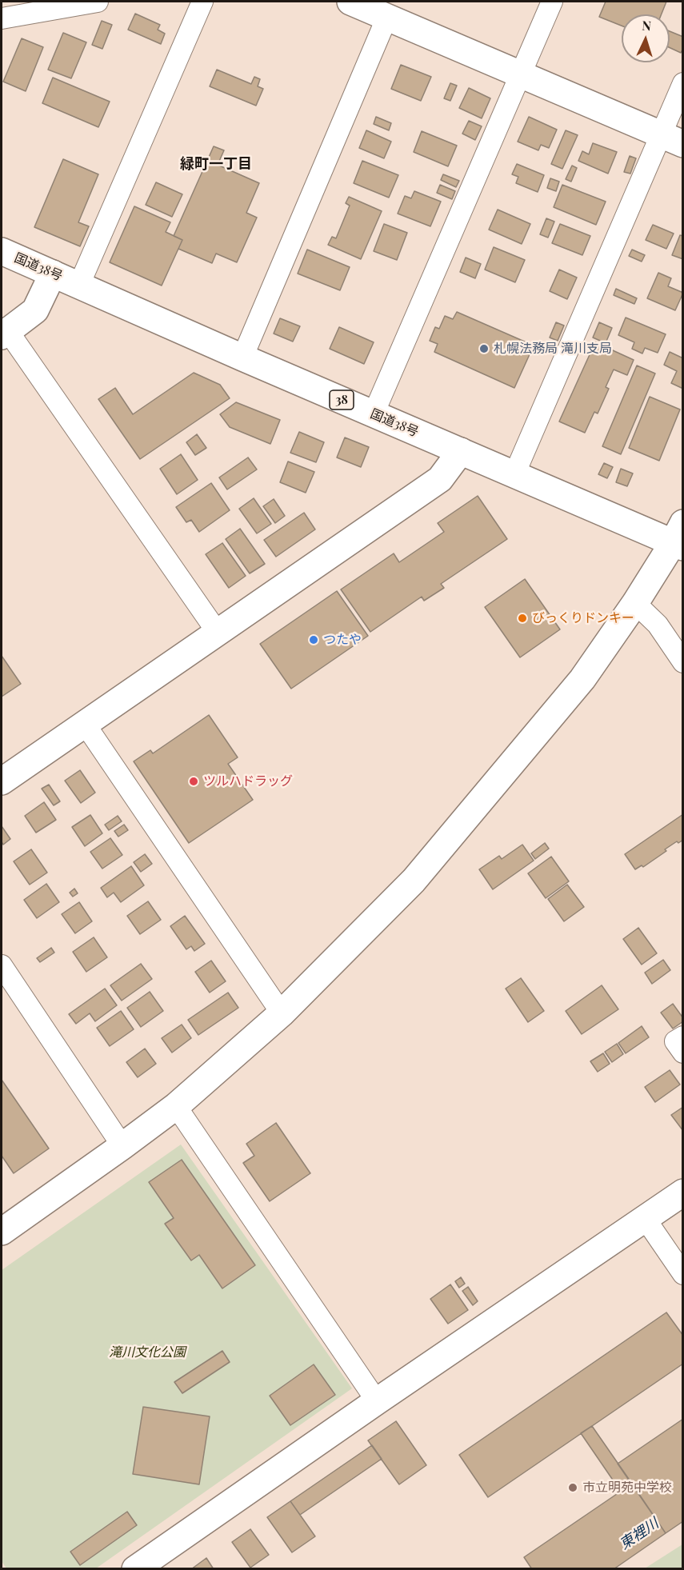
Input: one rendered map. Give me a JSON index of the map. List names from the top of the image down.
{
  "streets": {
    "main road": ["国道38号", "38"]
  },
  "districts": ["緑町一丁目"],
  "water": ["東裡川"],
  "parks": ["滝川文化公園"],
  "places": [
    "札幌法務局 滝川支局",
    "びっくりドンキー",
    "つたや",
    "ツルハドラッグ",
    "市立明苑中学校"
  ],
  "north": "top"
}
